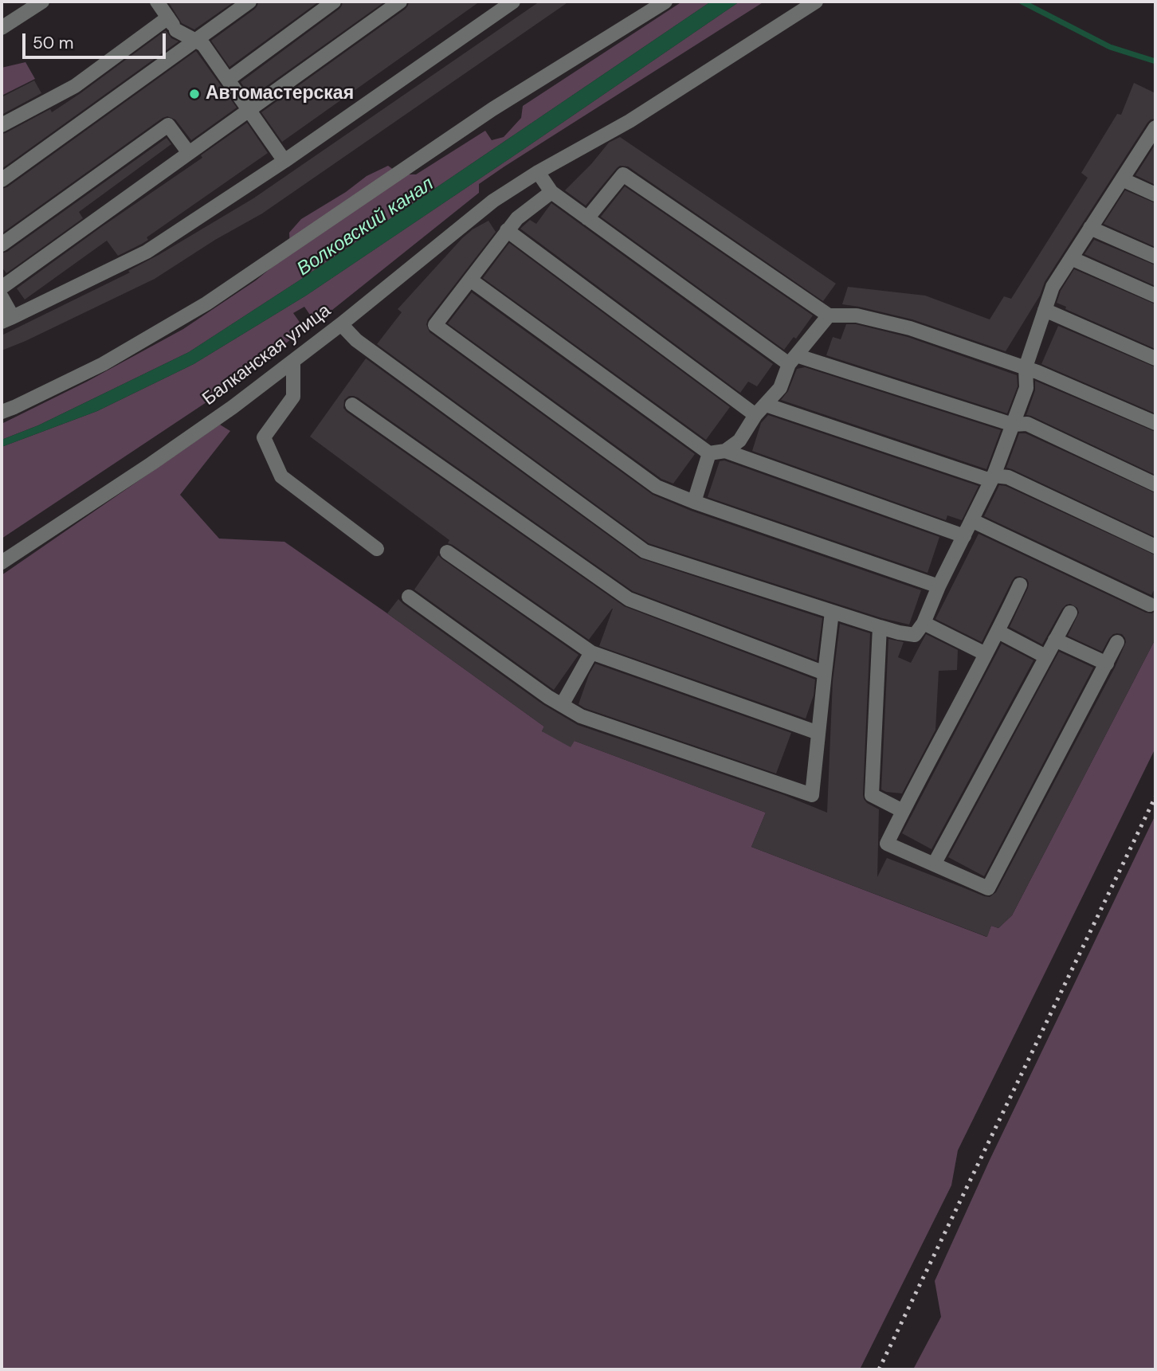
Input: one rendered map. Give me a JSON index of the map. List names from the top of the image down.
{
  "streets": {
    "street": ["Балканская улица"]
  },
  "water": ["Волковский канал"],
  "places": ["Автомастерская"],
  "scale_bar": "50 m"
}
